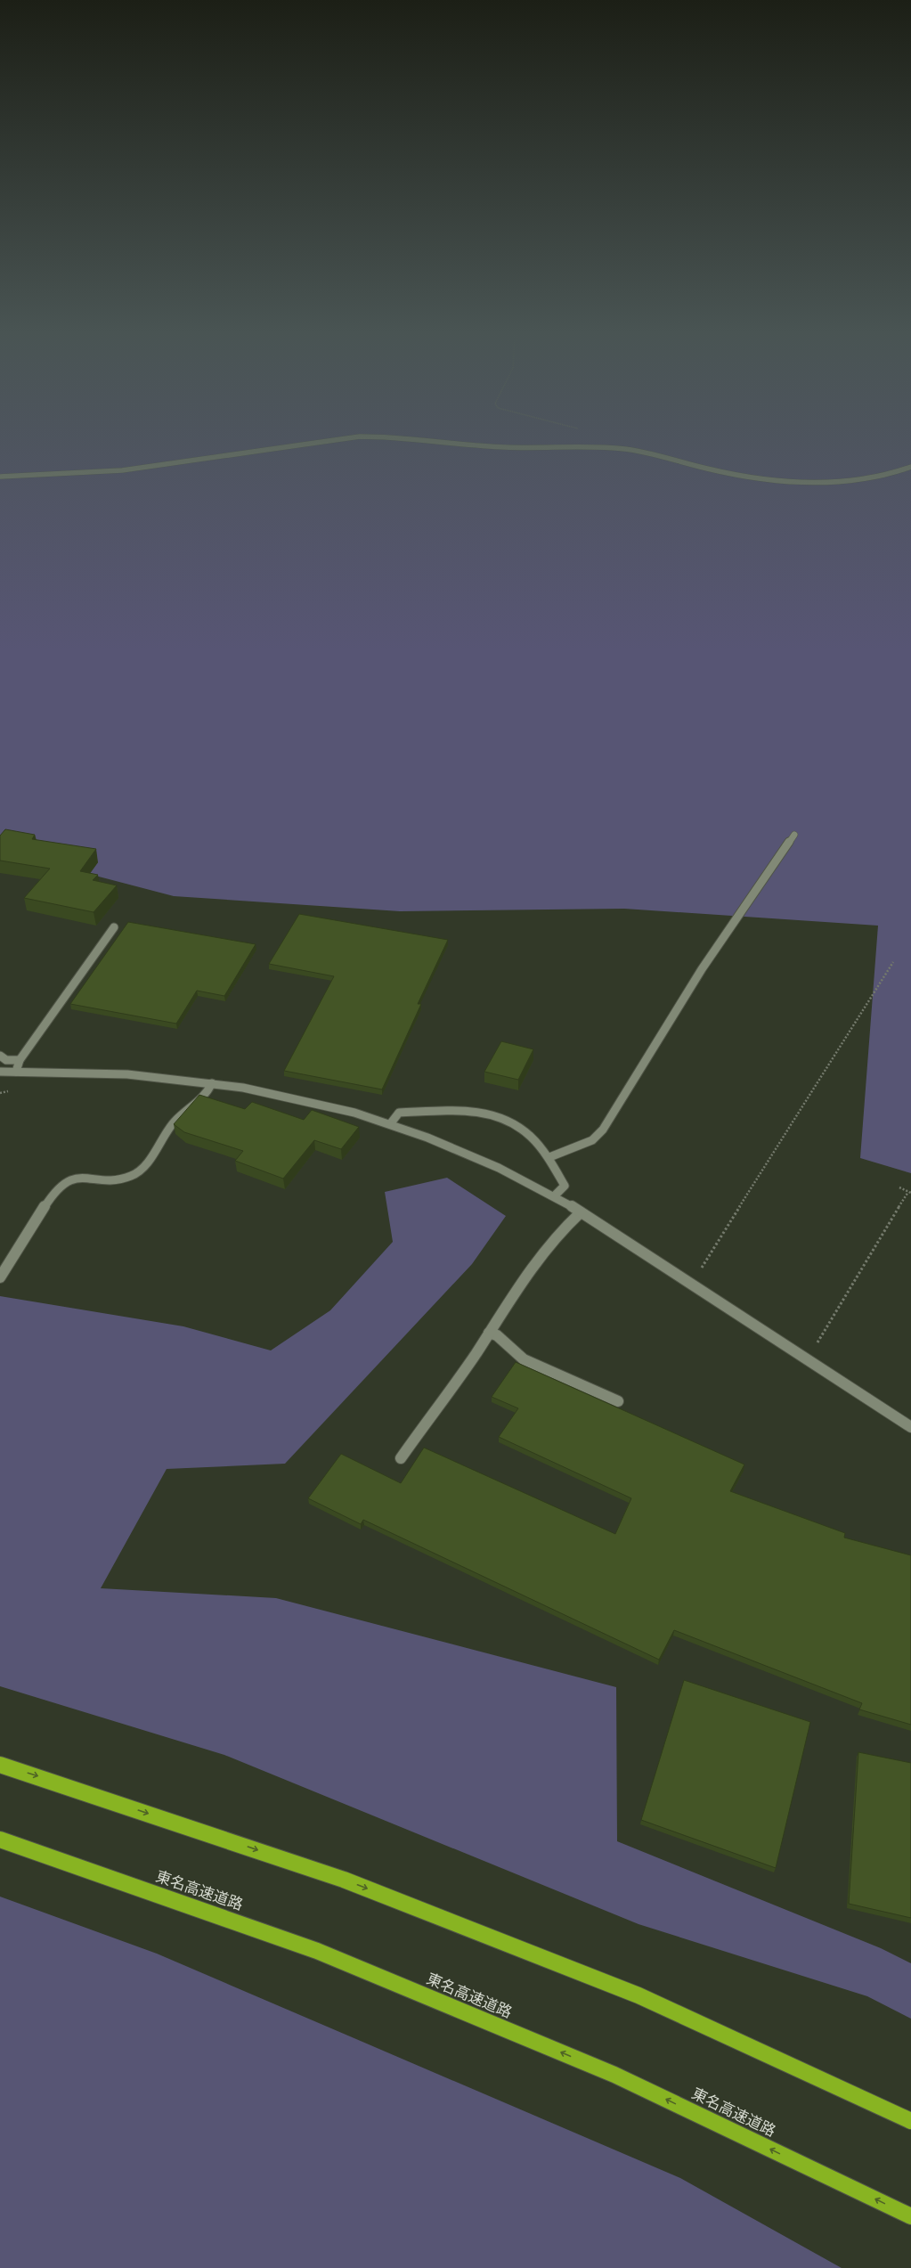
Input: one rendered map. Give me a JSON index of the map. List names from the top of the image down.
{
  "streets": {
    "highway": ["東名高速道路"]
  }
}
